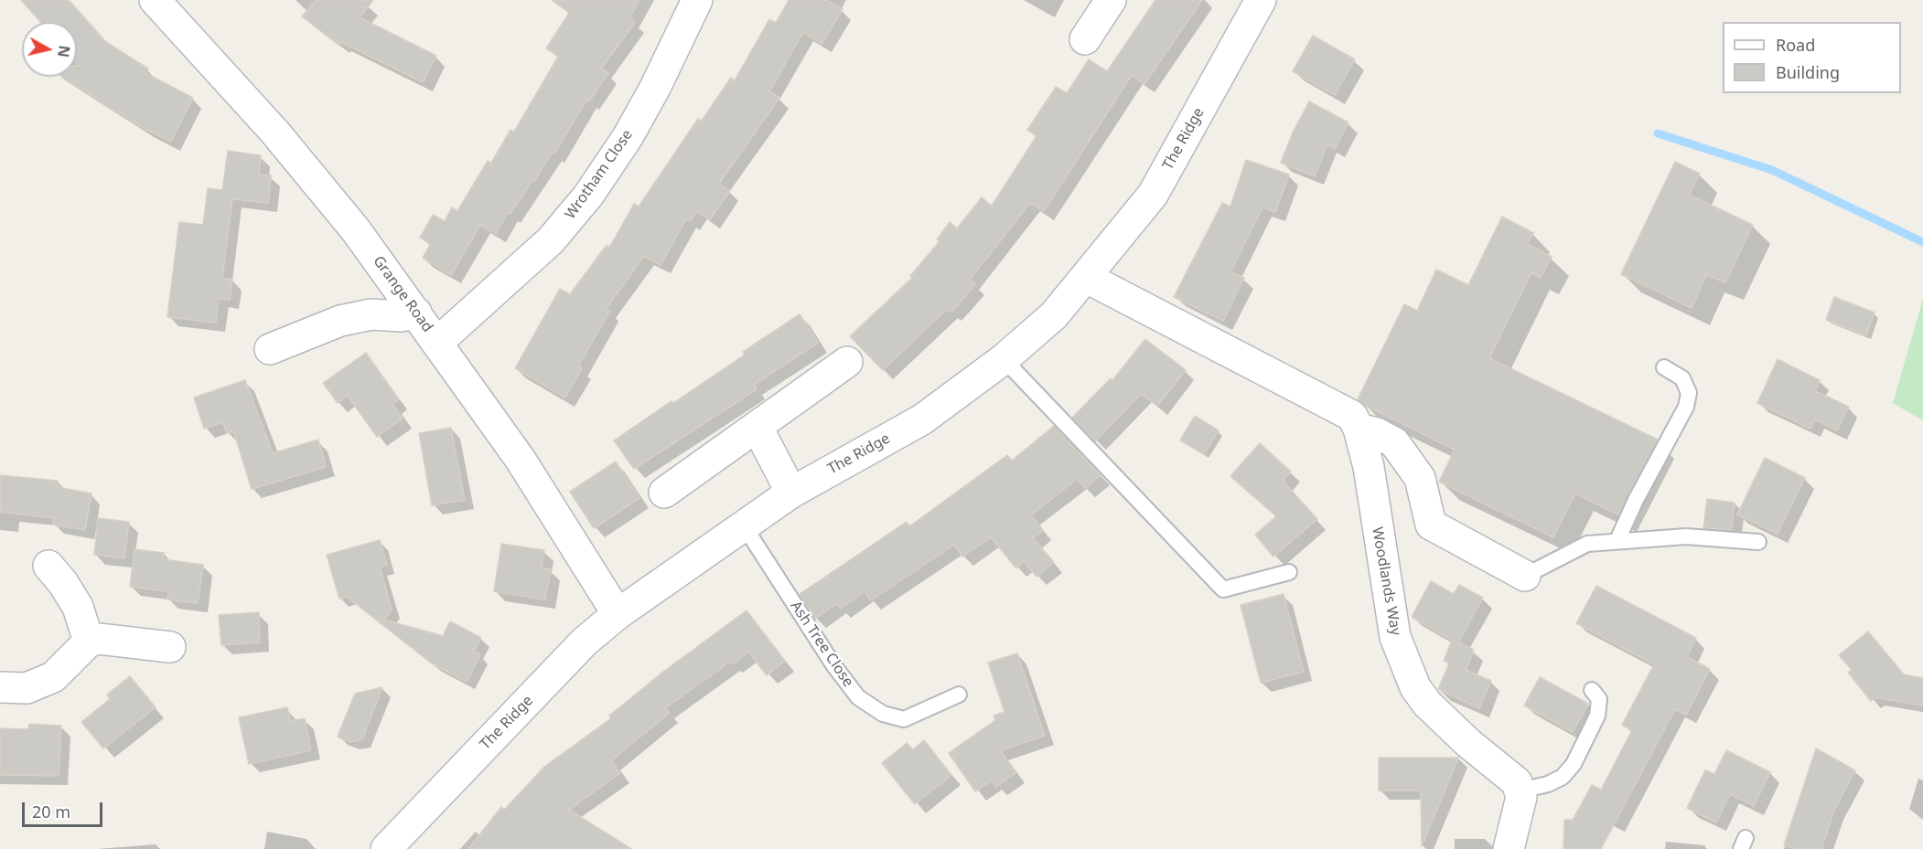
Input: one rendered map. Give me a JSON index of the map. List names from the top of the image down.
{
  "streets": {
    "street": [
      "The Ridge",
      "Wrotham Close",
      "Grange Road",
      "Woodlands Way"
    ],
    "lane": ["Ash Tree Close"]
  },
  "crossings": [
    ["The Ridge", "Grange Road"],
    ["The Ridge", "Woodlands Way"],
    ["The Ridge", "Ash Tree Close"],
    ["Wrotham Close", "Grange Road"]
  ],
  "legend": ["Road", "Building"],
  "scale_bar": "20 m",
  "north": "right"
}
